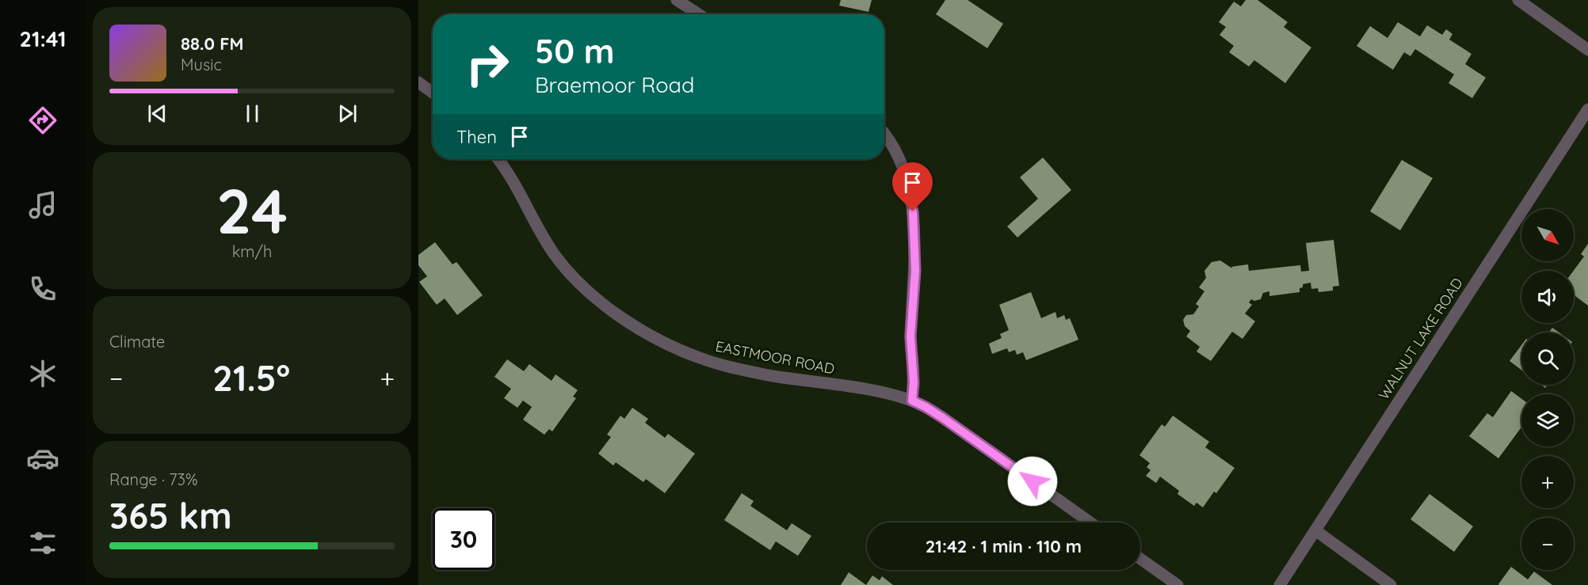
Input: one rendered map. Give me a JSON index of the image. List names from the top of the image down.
{
  "streets": {
    "street": ["WALNUT LAKE ROAD", "EASTMOOR ROAD"]
  },
  "north": "bottom right",
  "page": {
    "tabs": "21:41",
    "turn": ["50 m", "Braemoor Road"],
    "song": ["88.0 FM", "Music"],
    "then": "Then",
    "tile": [
      ["24", "km/h"],
      "Climate",
      ["Range · 73%", "365 km"]
    ],
    "map_buttons": ["+", "−"],
    "heat": ["−", "21.5°", "+"],
    "limit": "30",
    "trip": "21:42 · 1 min · 110 m"
  }
}
